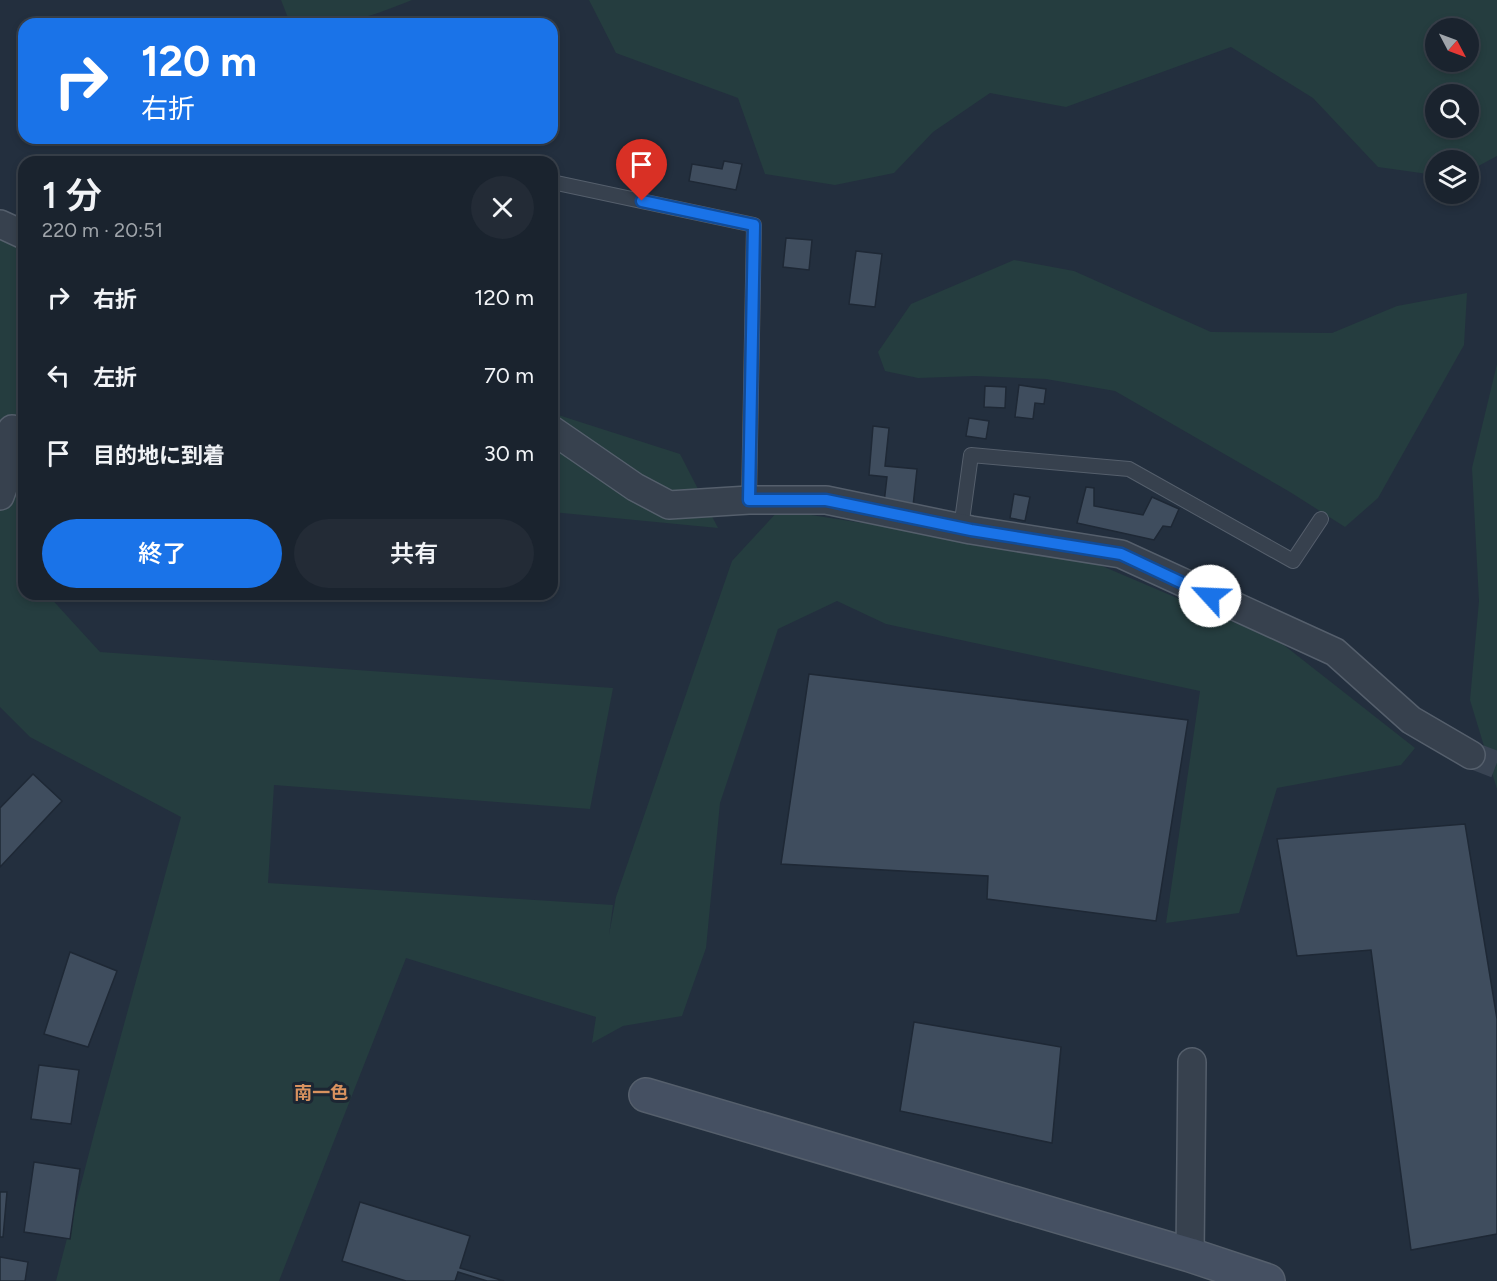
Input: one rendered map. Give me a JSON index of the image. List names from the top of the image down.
{
  "districts": ["南一色"],
  "north": "bottom right",
  "page": {
    "turn": ["120 m", "右折"],
    "heading": ["1 分", "220 m · 20:51"],
    "list": [
      {
        "name": "右折",
        "value": "120 m"
      },
      {
        "name": "左折",
        "value": "70 m"
      },
      {
        "name": "目的地に到着",
        "value": "30 m"
      }
    ],
    "buttons": ["終了", "共有"]
  }
}
